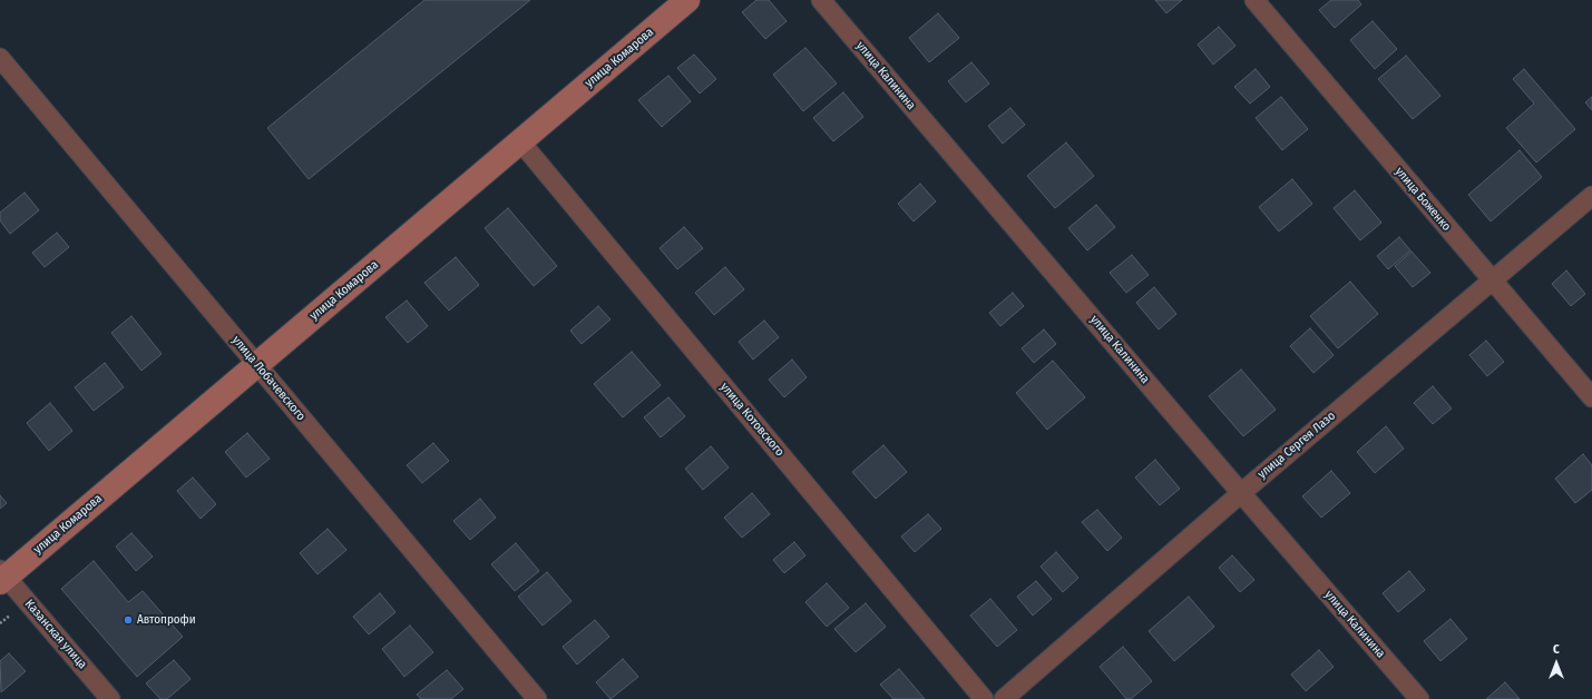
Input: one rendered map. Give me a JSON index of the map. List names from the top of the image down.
{
  "streets": {
    "main road": ["улица Комарова"],
    "street": [
      "улица Калинина",
      "улица Боженко",
      "улица Лобачевского",
      "улица Котовского",
      "улица Сергея Лазо",
      "Казанская улица"
    ]
  },
  "crossings": [
    ["улица Комарова", "улица Лобачевского"],
    ["улица Комарова", "улица Котовского"],
    ["улица Комарова", "Казанская улица"],
    ["улица Калинина", "улица Сергея Лазо"],
    ["улица Боженко", "улица Сергея Лазо"]
  ],
  "places": ["Автопрофи"],
  "north": "top"
}
